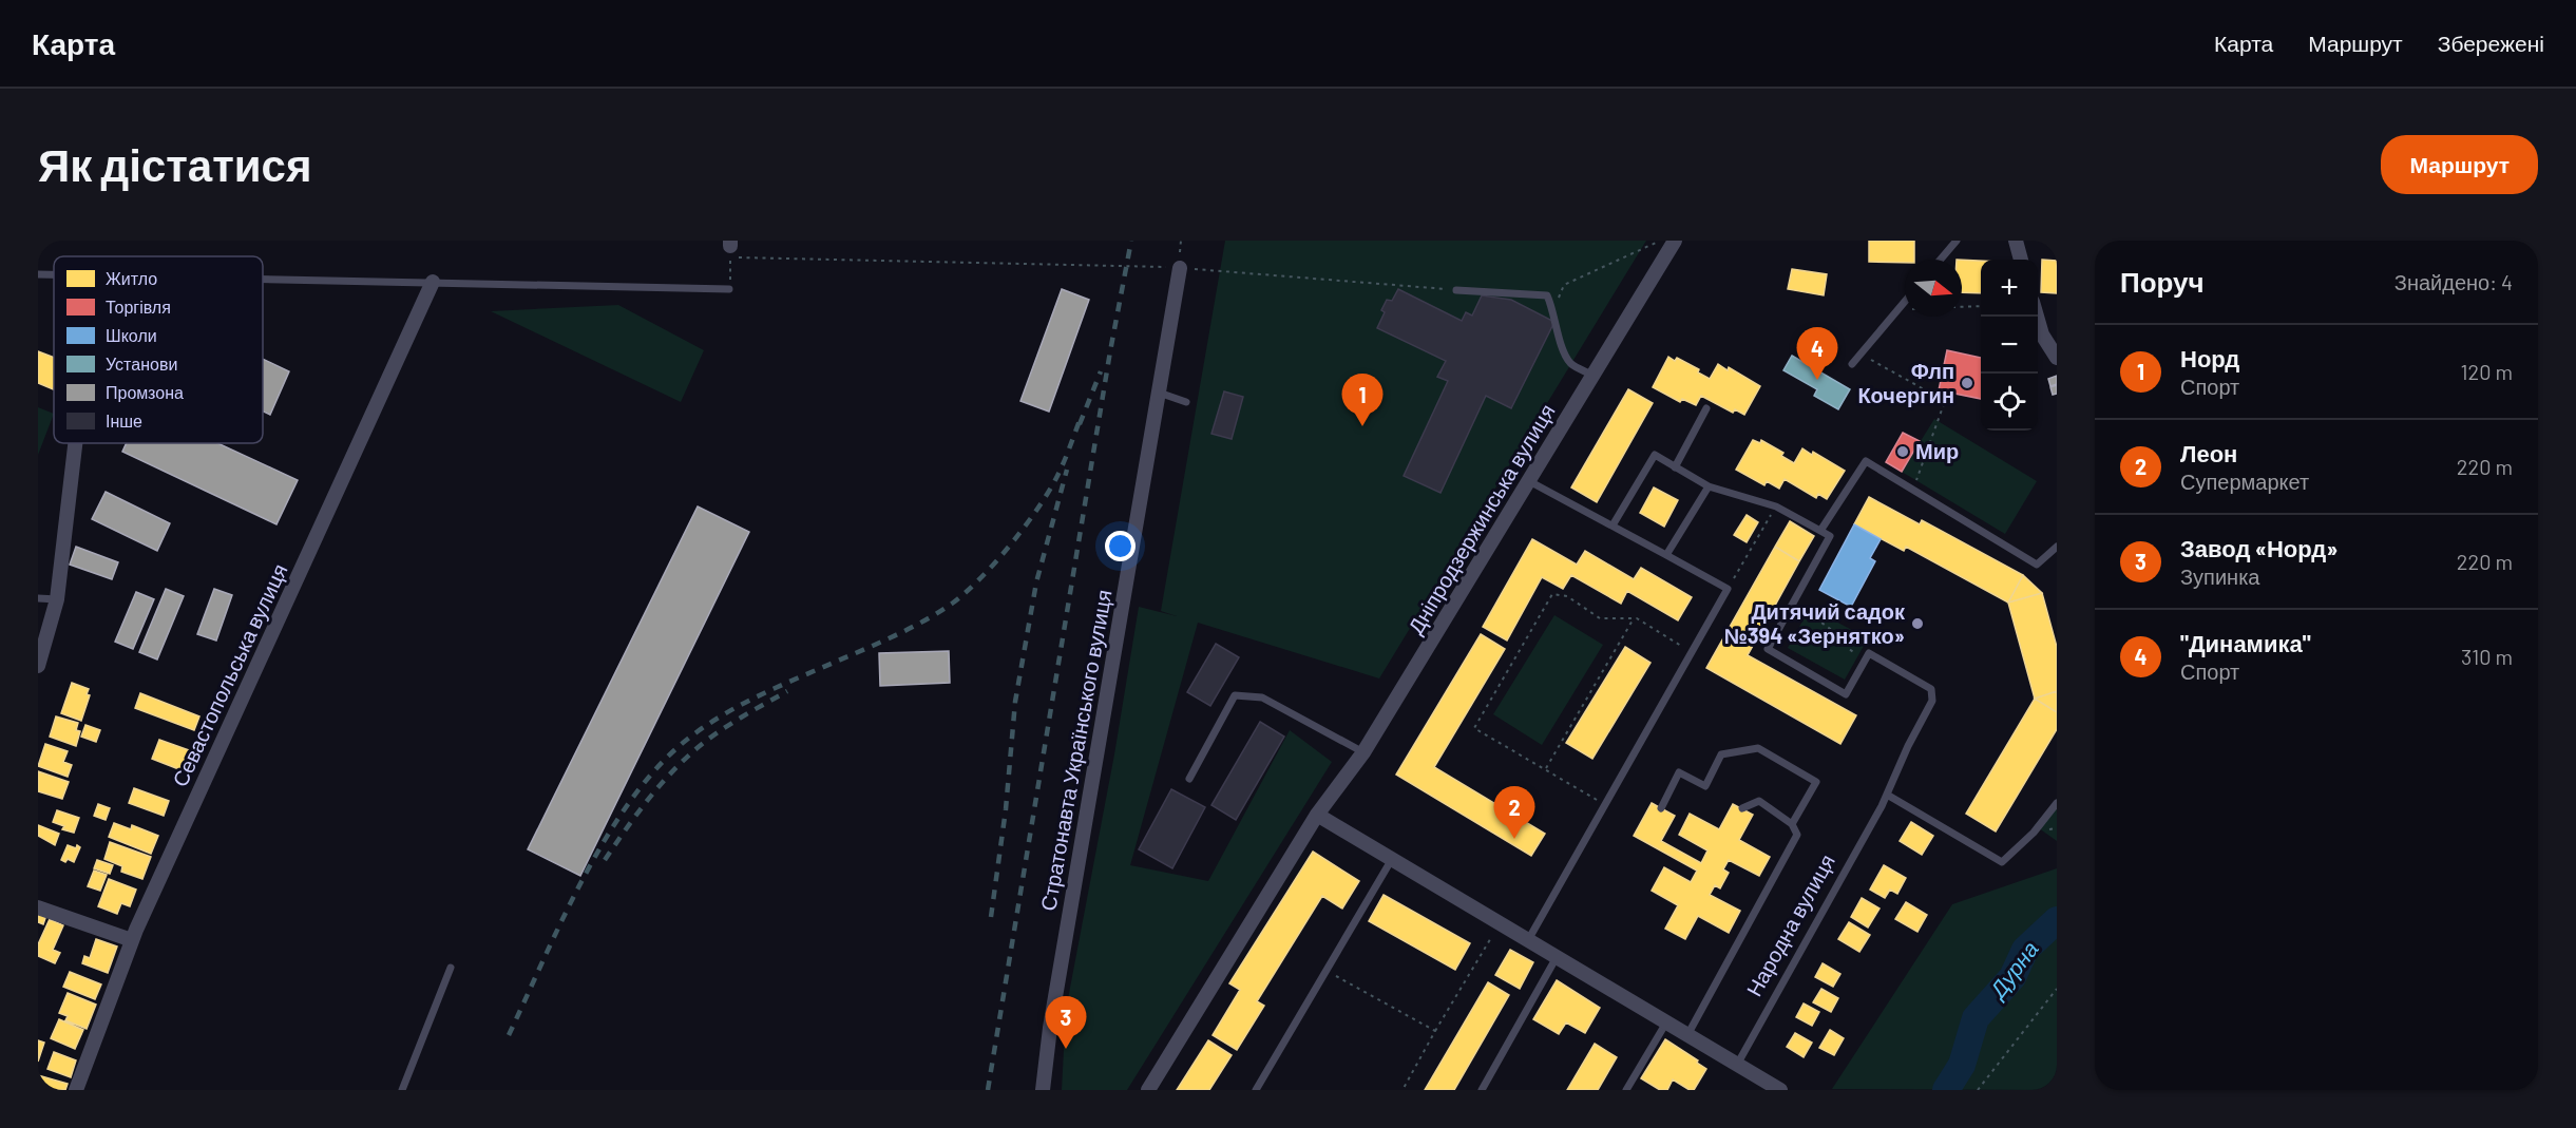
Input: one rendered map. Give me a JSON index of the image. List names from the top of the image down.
{
  "streets": {
    "street": ["Дніпродзержинська вулиця", "Севастопольська вулиця", "Стратонавта Українського вулиця"],
    "lane": ["Народна вулиця"]
  },
  "water": ["Дурна"],
  "places": ["Флп Кочергин", "Мир", "Дитячий садок №394 «Зернятко»"],
  "legend": [
    "Житло",
    "Торгівля",
    "Школи",
    "Установи",
    "Промзона",
    "Інше"
  ],
  "north": "right",
  "page": {
    "header": "Карта",
    "nav": ["Карта", "Маршрут", "Збережені"],
    "buttons": "Маршрут",
    "title": "Як дістатися",
    "heading": ["Поруч", "Знайдено: 4"],
    "map_buttons": ["+", "−"],
    "list": [
      {
        "mark": "1",
        "name": "Норд",
        "note": "Спорт",
        "value": "120 m"
      },
      {
        "mark": "2",
        "name": "Леон",
        "note": "Супермаркет",
        "value": "220 m"
      },
      {
        "mark": "3",
        "name": "Завод «Норд»",
        "note": "Зупинка",
        "value": "220 m"
      },
      {
        "mark": "4",
        "name": "\"Динамика\"",
        "note": "Спорт",
        "value": "310 m"
      }
    ],
    "pins": [
      "4",
      "1",
      "2",
      "3"
    ]
  }
}
